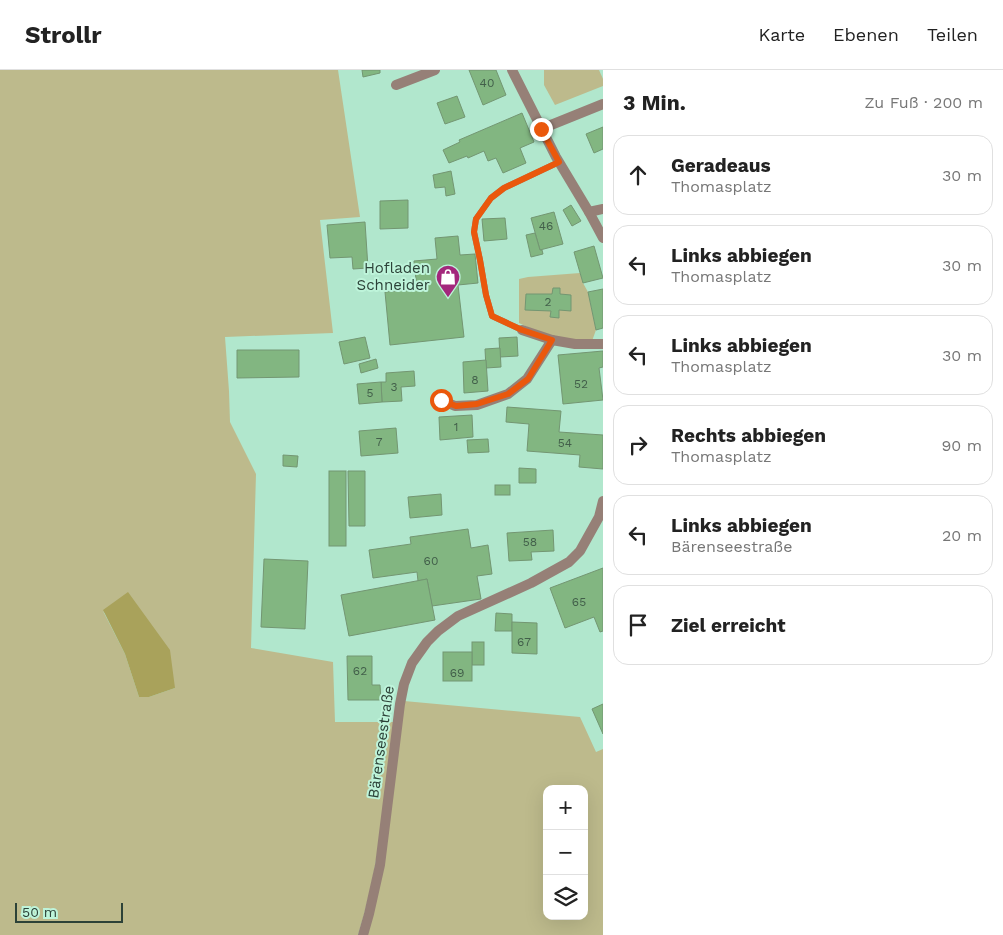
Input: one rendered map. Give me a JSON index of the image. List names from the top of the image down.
{
  "streets": {
    "street": ["Bärenseestraße"]
  },
  "places": {
    "shop": ["Hofladen Schneider"]
  },
  "house_numbers": [
    "40",
    "46",
    "2",
    "8",
    "52",
    "3",
    "5",
    "1",
    "7",
    "54",
    "58",
    "60",
    "65",
    "67",
    "62",
    "69"
  ],
  "scale_bar": "50 m",
  "page": {
    "header": "Strollr",
    "nav": ["Karte", "Ebenen", "Teilen"],
    "heading": ["3 Min.", "Zu Fuß · 200 m"],
    "list": [
      ["Geradeaus", "Thomasplatz", "30 m"],
      ["Links abbiegen", "Thomasplatz", "30 m"],
      ["Links abbiegen", "Thomasplatz", "30 m"],
      ["Rechts abbiegen", "Thomasplatz", "90 m"],
      ["Links abbiegen", "Bärenseestraße", "20 m"],
      "Ziel erreicht"
    ],
    "map_buttons": ["+", "−"],
    "scale": "50 m"
  }
}
